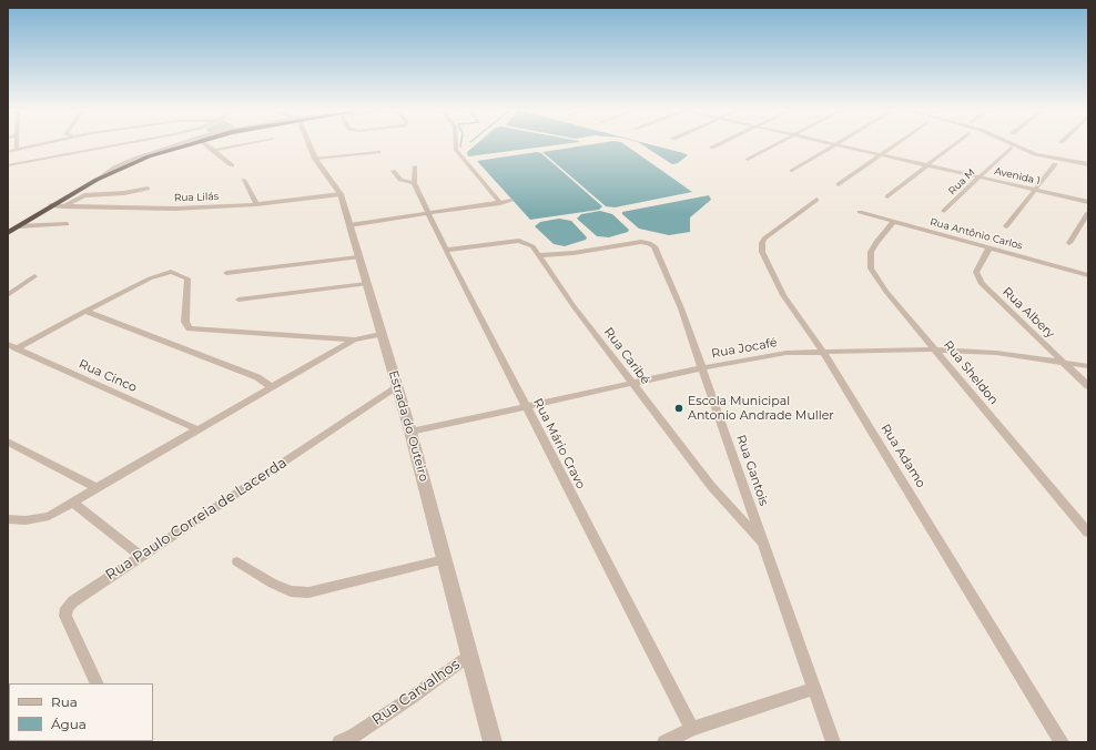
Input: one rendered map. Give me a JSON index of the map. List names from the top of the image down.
{
  "streets": {
    "street": [
      "Avenida 1",
      "Rua M",
      "Rua Lilás",
      "Rua Antônio Carlos",
      "Rua Albery",
      "Rua Jocafé",
      "Rua Caribé",
      "Rua Sheldon",
      "Rua Cinco",
      "Estrada do Outeiro",
      "Rua Mário Cravo",
      "Rua Adamo",
      "Rua Gantois",
      "Rua Paulo Correia de Lacerda",
      "Rua Carvalhos"
    ]
  },
  "crossings": [
    ["Avenida 1", "Rua M"],
    ["Rua Lilás", "Estrada do Outeiro"],
    ["Rua Antônio Carlos", "Rua Albery"],
    ["Rua Antônio Carlos", "Rua Sheldon"],
    ["Rua Albery", "Rua Jocafé"],
    ["Rua Jocafé", "Rua Caribé"],
    ["Rua Jocafé", "Rua Sheldon"],
    ["Rua Jocafé", "Estrada do Outeiro"],
    ["Rua Jocafé", "Rua Mário Cravo"],
    ["Rua Jocafé", "Rua Adamo"],
    ["Rua Jocafé", "Rua Gantois"],
    ["Rua Caribé", "Rua Mário Cravo"],
    ["Rua Caribé", "Rua Gantois"],
    ["Estrada do Outeiro", "Rua Paulo Correia de Lacerda"],
    ["Estrada do Outeiro", "Rua Carvalhos"]
  ],
  "places": ["Escola Municipal Antonio Andrade Muller"],
  "legend": ["Rua", "Água"]
}
